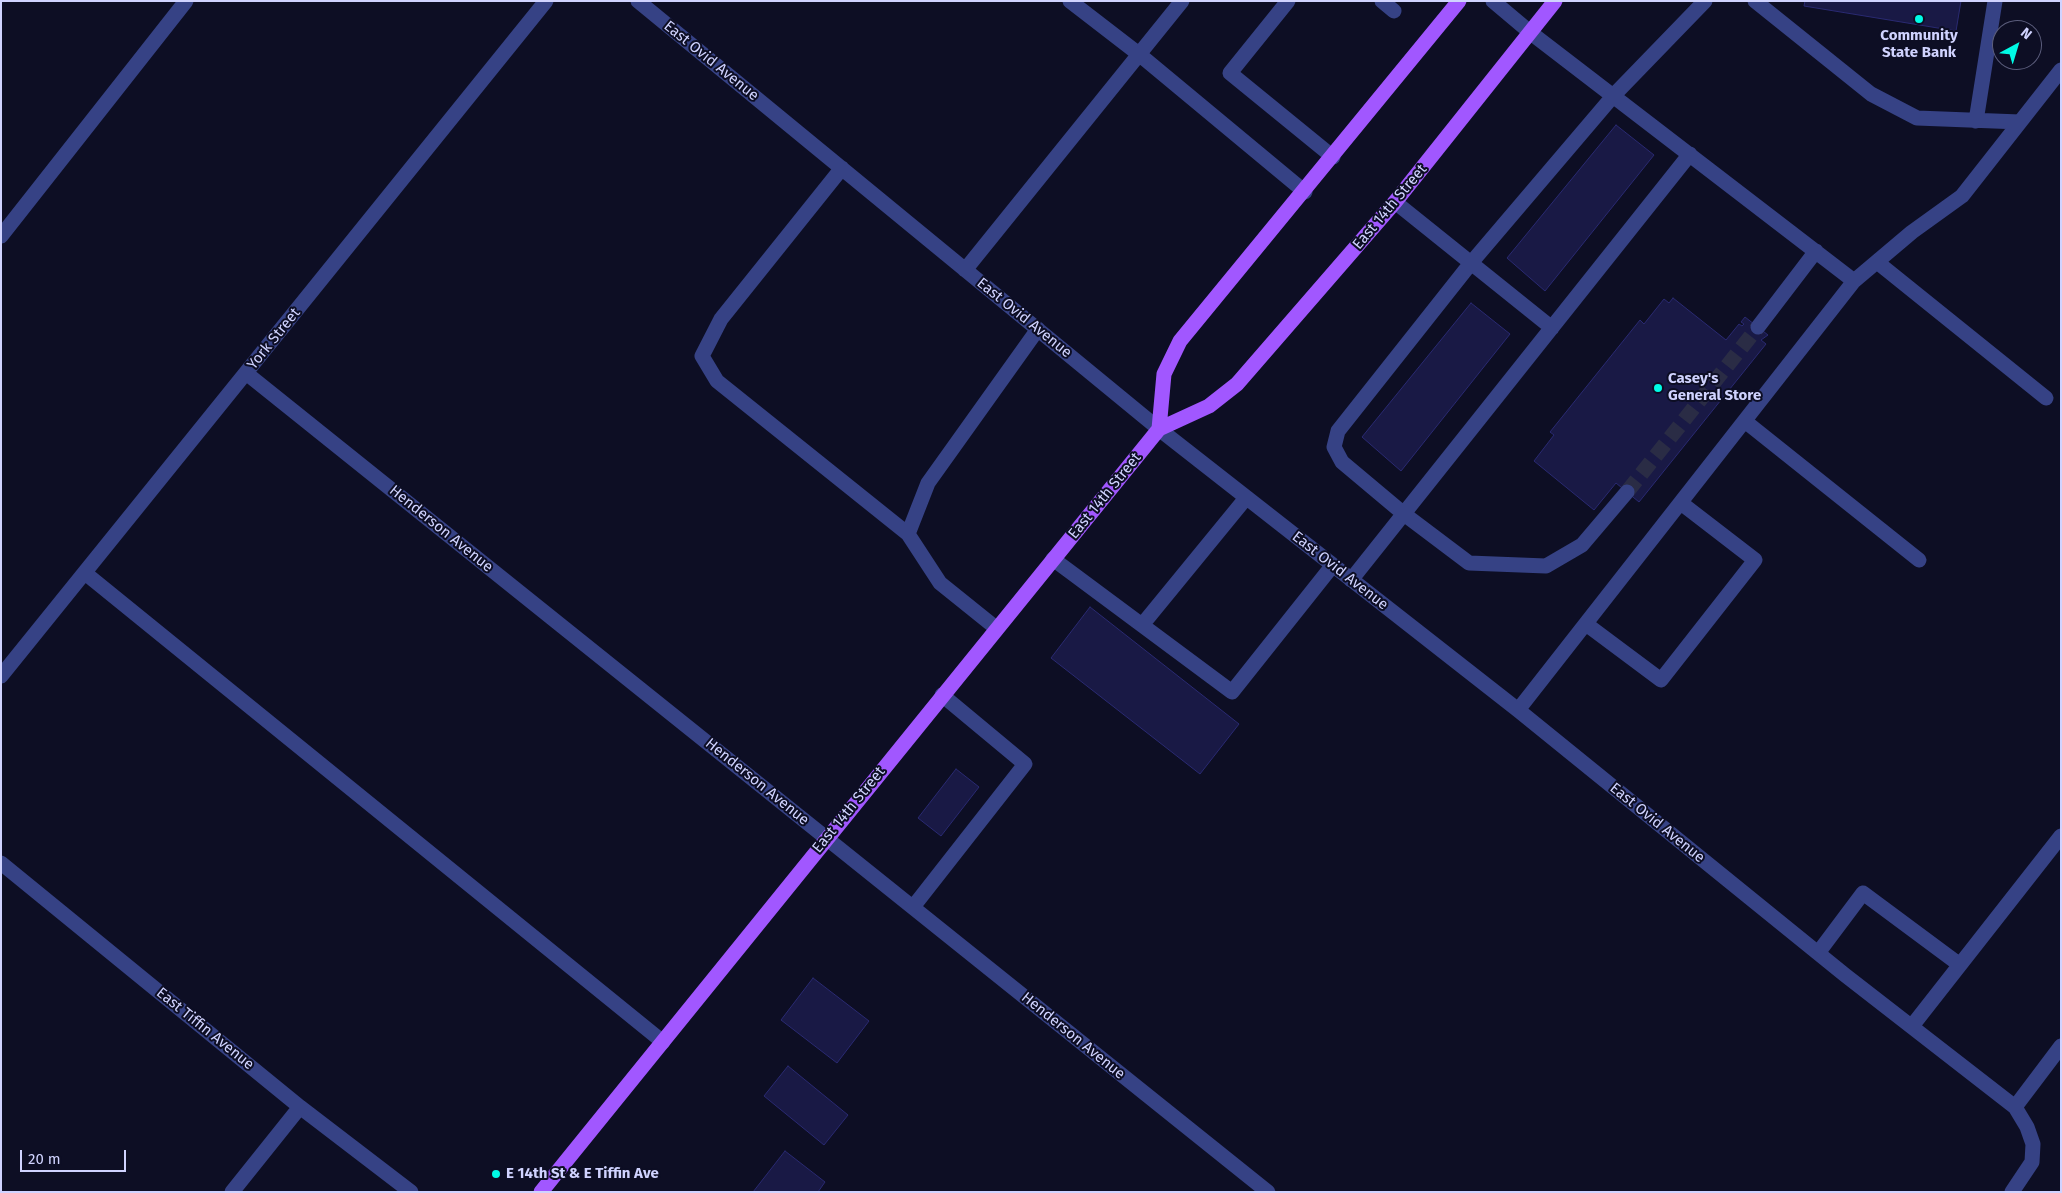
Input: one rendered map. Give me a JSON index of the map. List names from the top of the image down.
{
  "streets": {
    "main road": ["East 14th Street"],
    "street": [
      "East Ovid Avenue",
      "York Street",
      "Henderson Avenue",
      "East Tiffin Avenue"
    ]
  },
  "crossings": [
    ["East Ovid Avenue", "East 14th Street"],
    ["East 14th Street", "Henderson Avenue"],
    ["York Street", "Henderson Avenue"]
  ],
  "places": ["Community State Bank", "Casey's General Store", "E 14th St & E Tiffin Ave"],
  "scale_bar": "20 m",
  "north": "top right"
}
